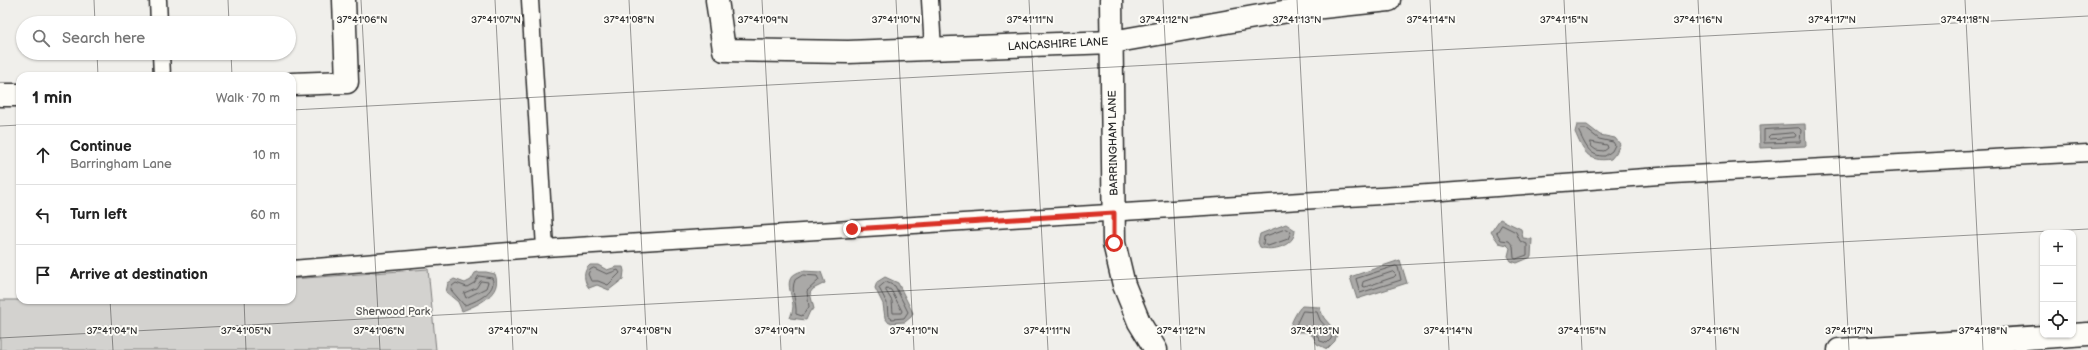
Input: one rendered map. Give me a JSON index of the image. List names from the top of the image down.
{
  "streets": {
    "street": ["LANCASHIRE LANE", "BARRINGHAM LANE"]
  },
  "crossings": [
    ["LANCASHIRE LANE", "BARRINGHAM LANE"]
  ],
  "parks": ["Sherwood Park"],
  "page": {
    "search": "Search here",
    "heading": ["1 min", "Walk · 70 m"],
    "list": [
      ["Continue", "Barringham Lane", "10 m"],
      ["Turn left", "60 m"],
      "Arrive at destination"
    ],
    "map_buttons": ["+", "−"]
  },
  "coordinates": [
    "37°41'06\"N",
    "37°41'07\"N",
    "37°41'08\"N",
    "37°41'09\"N",
    "37°41'10\"N",
    "37°41'11\"N",
    "37°41'12\"N",
    "37°41'13\"N",
    "37°41'14\"N",
    "37°41'15\"N",
    "37°41'16\"N",
    "37°41'17\"N",
    "37°41'18\"N",
    "37°41'04\"N",
    "37°41'05\"N"
  ]
}
